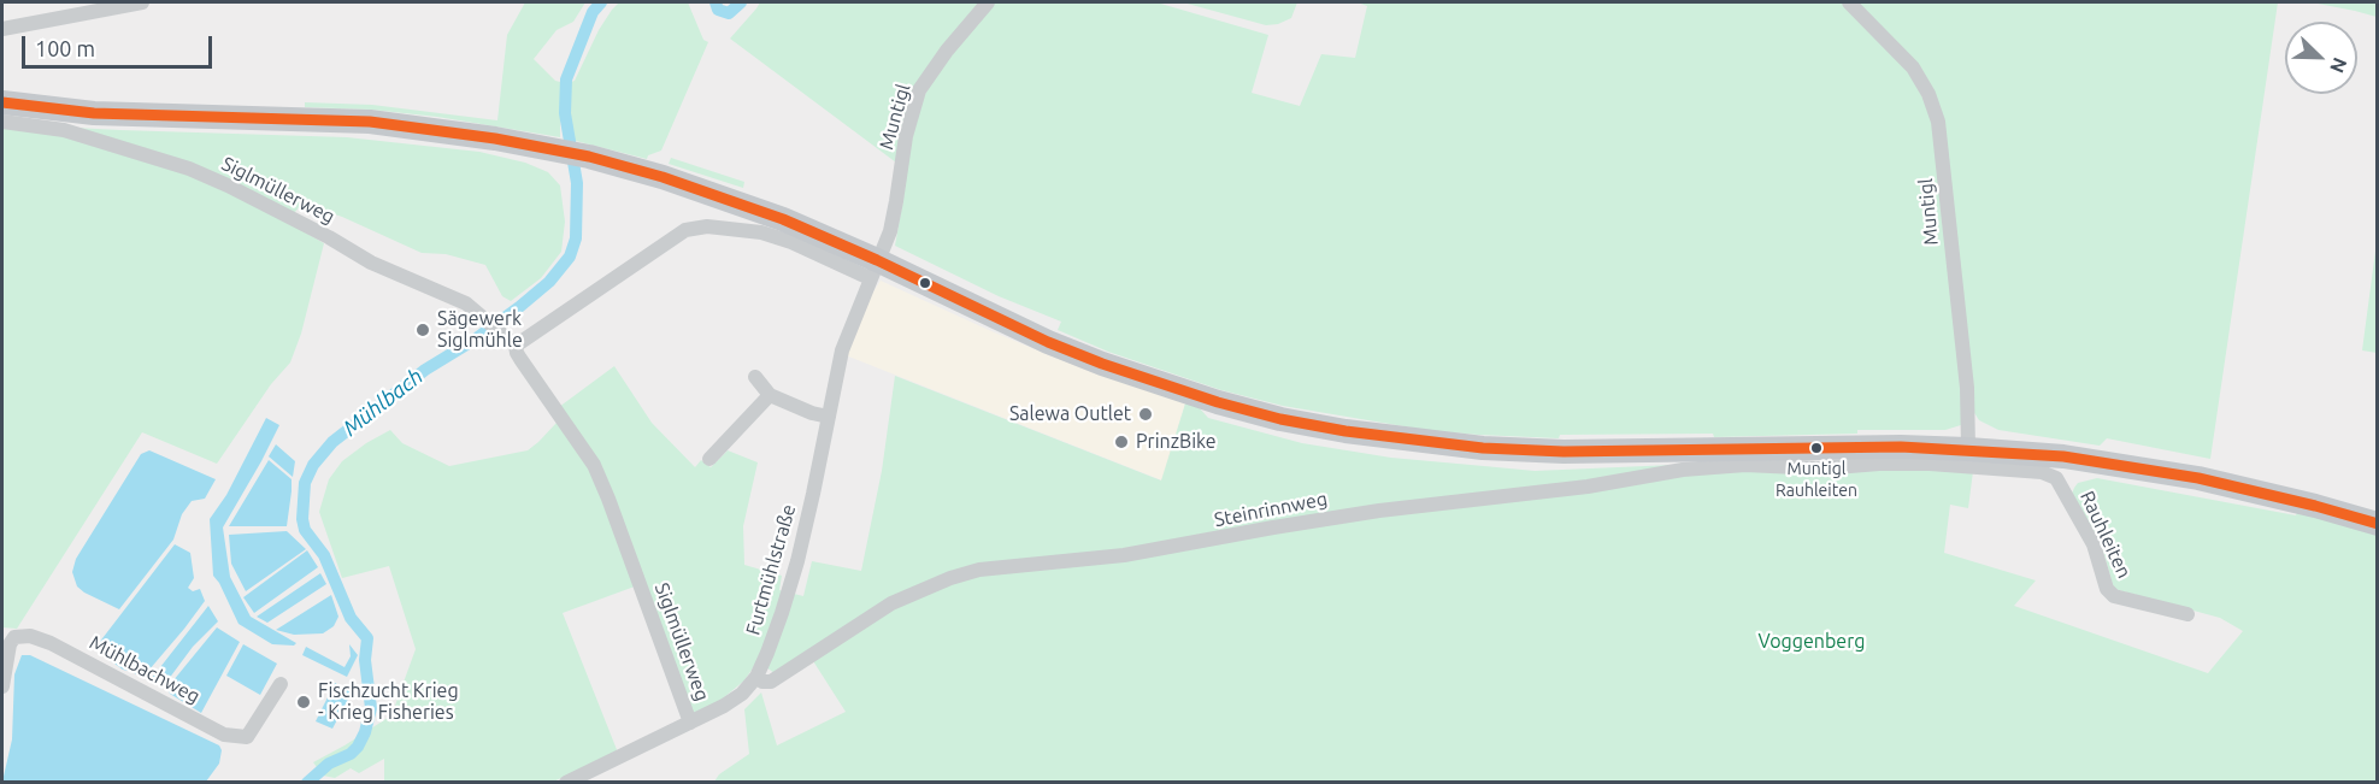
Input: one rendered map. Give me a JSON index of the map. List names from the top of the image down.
{
  "streets": {
    "street": [
      "Muntigl",
      "Siglmüllerweg",
      "Steinrinnweg",
      "Rauhleiten",
      "Furtmühlstraße",
      "Mühlbachweg"
    ]
  },
  "crossings": [
    ["Muntigl", "Furtmühlstraße"],
    ["Siglmüllerweg", "Furtmühlstraße"],
    ["Steinrinnweg", "Rauhleiten"],
    ["Steinrinnweg", "Furtmühlstraße"]
  ],
  "water": ["Mühlbach"],
  "parks": ["Voggenberg"],
  "places": [
    "Sägewerk Siglmühle",
    "Salewa Outlet",
    "PrinzBike",
    "Muntigl Rauhleiten",
    "Fischzucht Krieg - Krieg Fisheries"
  ],
  "scale_bar": "100 m",
  "north": "bottom right"
}
